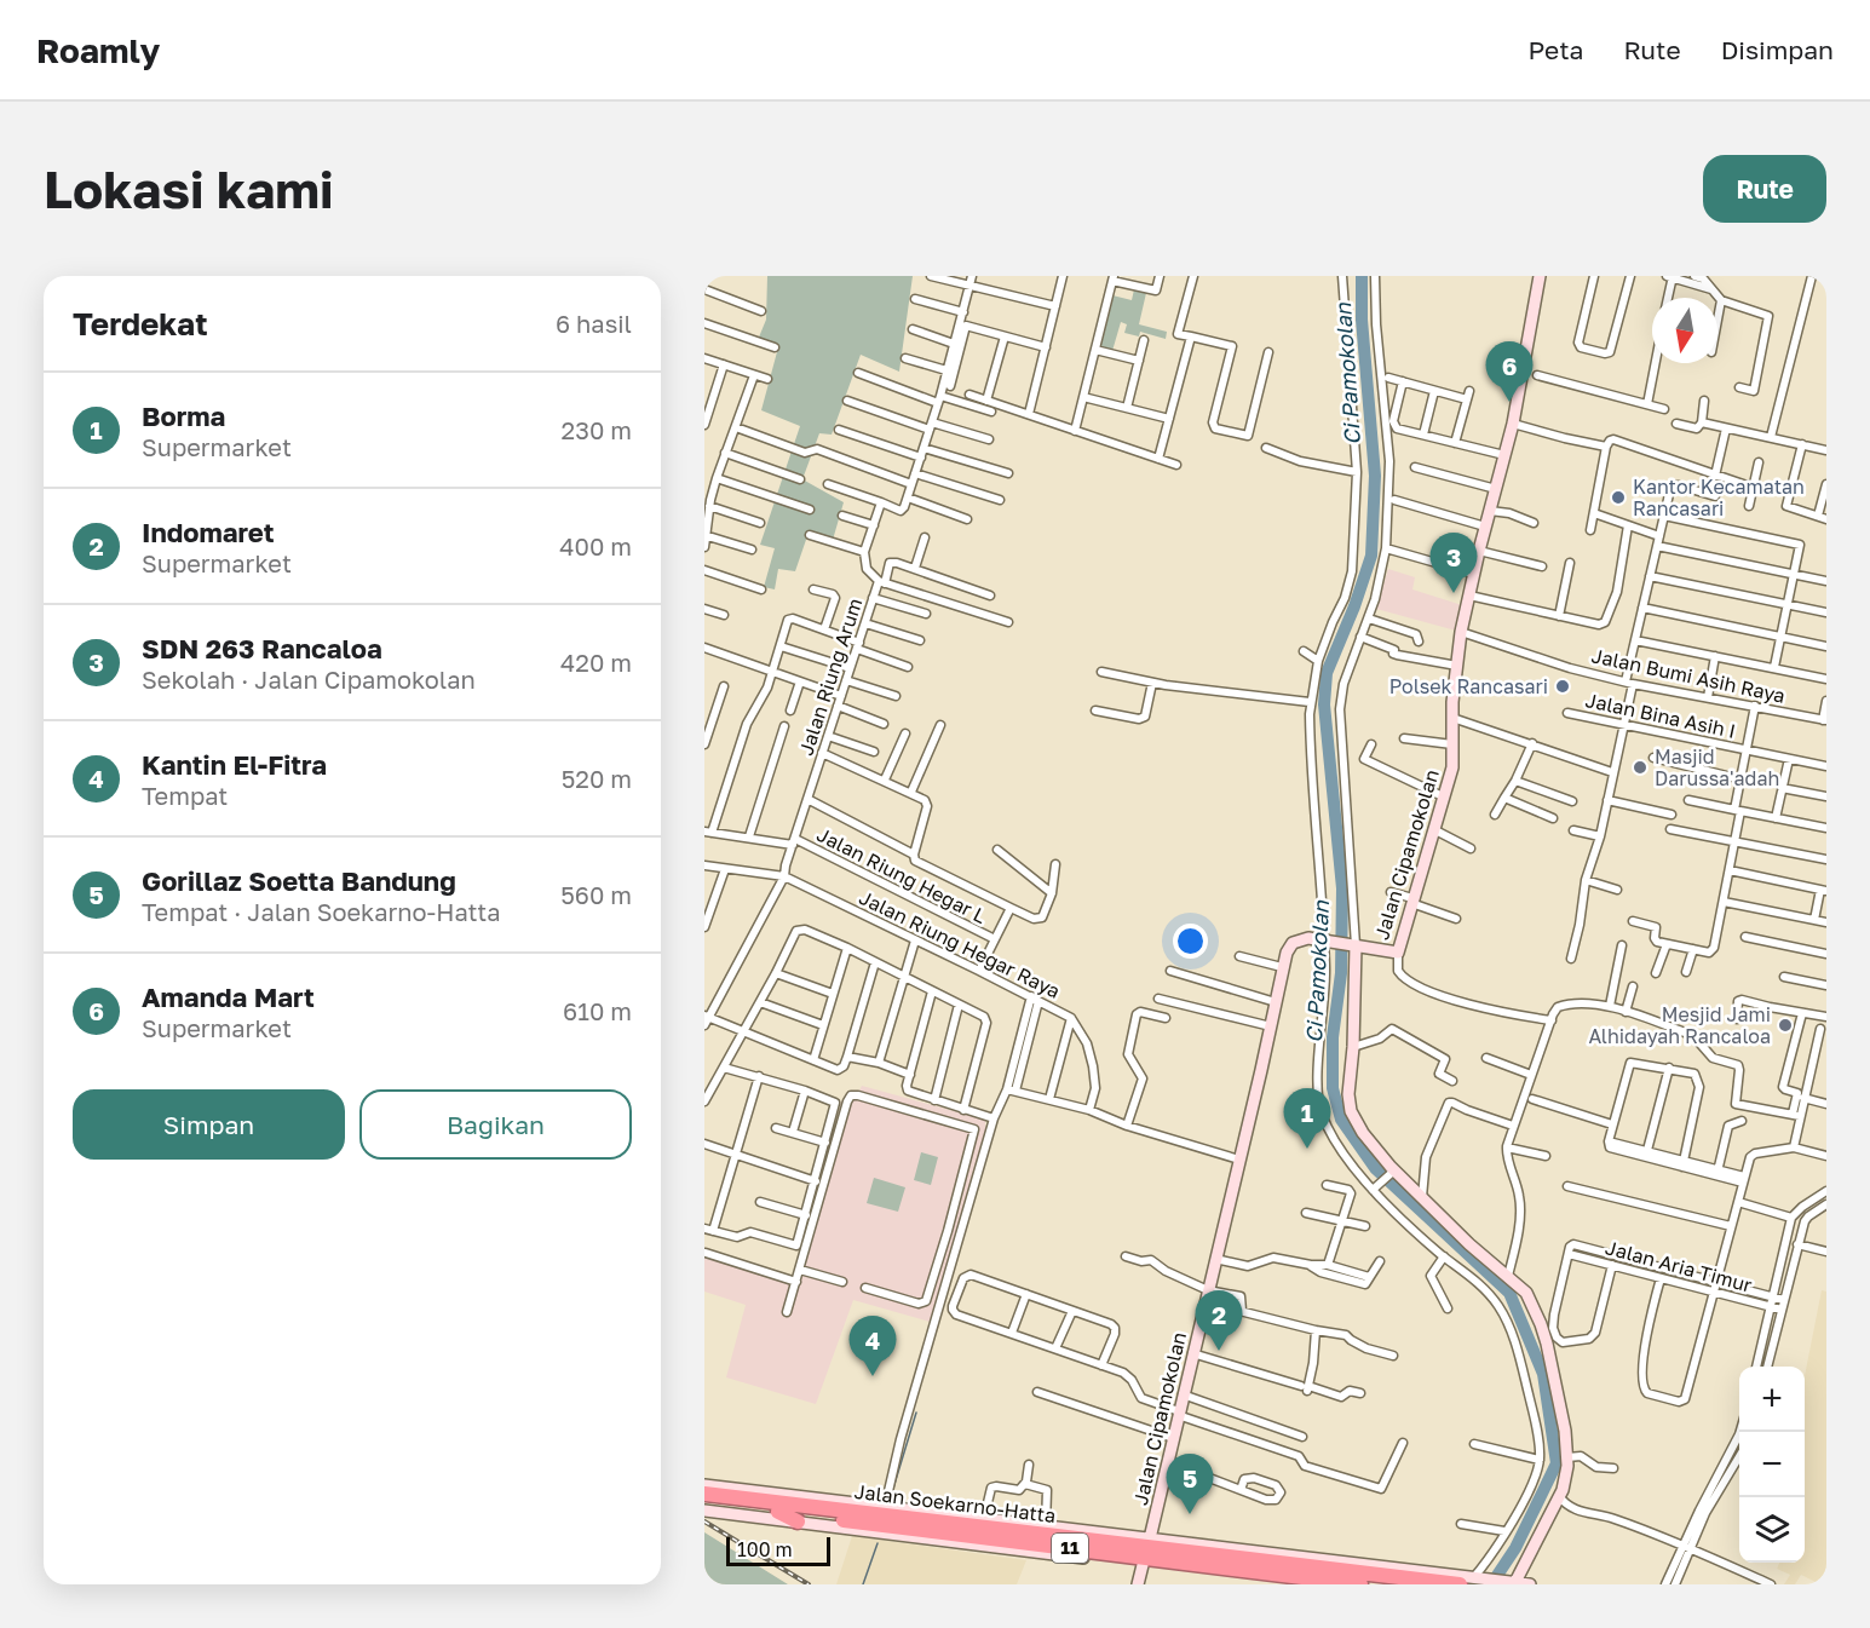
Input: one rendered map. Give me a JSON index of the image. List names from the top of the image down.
{
  "streets": {
    "highway": ["Jalan Soekarno-Hatta", "11"],
    "street": [
      "Jalan Bumi Asih Raya",
      "Jalan Riung Arum",
      "Jalan Bina Asih I",
      "Jalan Cipamokolan",
      "Jalan Riung Hegar L",
      "Jalan Riung Hegar Raya",
      "Jalan Aria Timur"
    ]
  },
  "crossings": [
    ["Jalan Bumi Asih Raya", "Jalan Cipamokolan"],
    ["Jalan Riung Arum", "Jalan Riung Hegar L"],
    ["Jalan Riung Arum", "Jalan Riung Hegar Raya"]
  ],
  "water": ["Ci Pamokolan"],
  "places": [
    "Kantor Kecamatan Rancasari",
    "Polsek Rancasari",
    "Masjid Darussa'adah",
    "Mesjid Jami Alhidayah Rancaloa"
  ],
  "scale_bar": "100 m",
  "north": "bottom",
  "page": {
    "header": "Roamly",
    "nav": ["Peta", "Rute", "Disimpan"],
    "buttons": [
      "Rute",
      ["Simpan", "Bagikan"]
    ],
    "title": "Lokasi kami",
    "heading": ["Terdekat", "6 hasil"],
    "pins": [
      "6",
      "3",
      "1",
      "2",
      "4",
      "5"
    ],
    "list": [
      {
        "mark": "1",
        "name": "Borma",
        "note": "Supermarket",
        "value": "230 m"
      },
      {
        "mark": "2",
        "name": "Indomaret",
        "note": "Supermarket",
        "value": "400 m"
      },
      {
        "mark": "3",
        "name": "SDN 263 Rancaloa",
        "note": "Sekolah · Jalan Cipamokolan",
        "value": "420 m"
      },
      {
        "mark": "4",
        "name": "Kantin El-Fitra",
        "note": "Tempat",
        "value": "520 m"
      },
      {
        "mark": "5",
        "name": "Gorillaz Soetta Bandung",
        "note": "Tempat · Jalan Soekarno-Hatta",
        "value": "560 m"
      },
      {
        "mark": "6",
        "name": "Amanda Mart",
        "note": "Supermarket",
        "value": "610 m"
      }
    ],
    "map_buttons": ["+", "−"],
    "scale": "100 m"
  }
}
